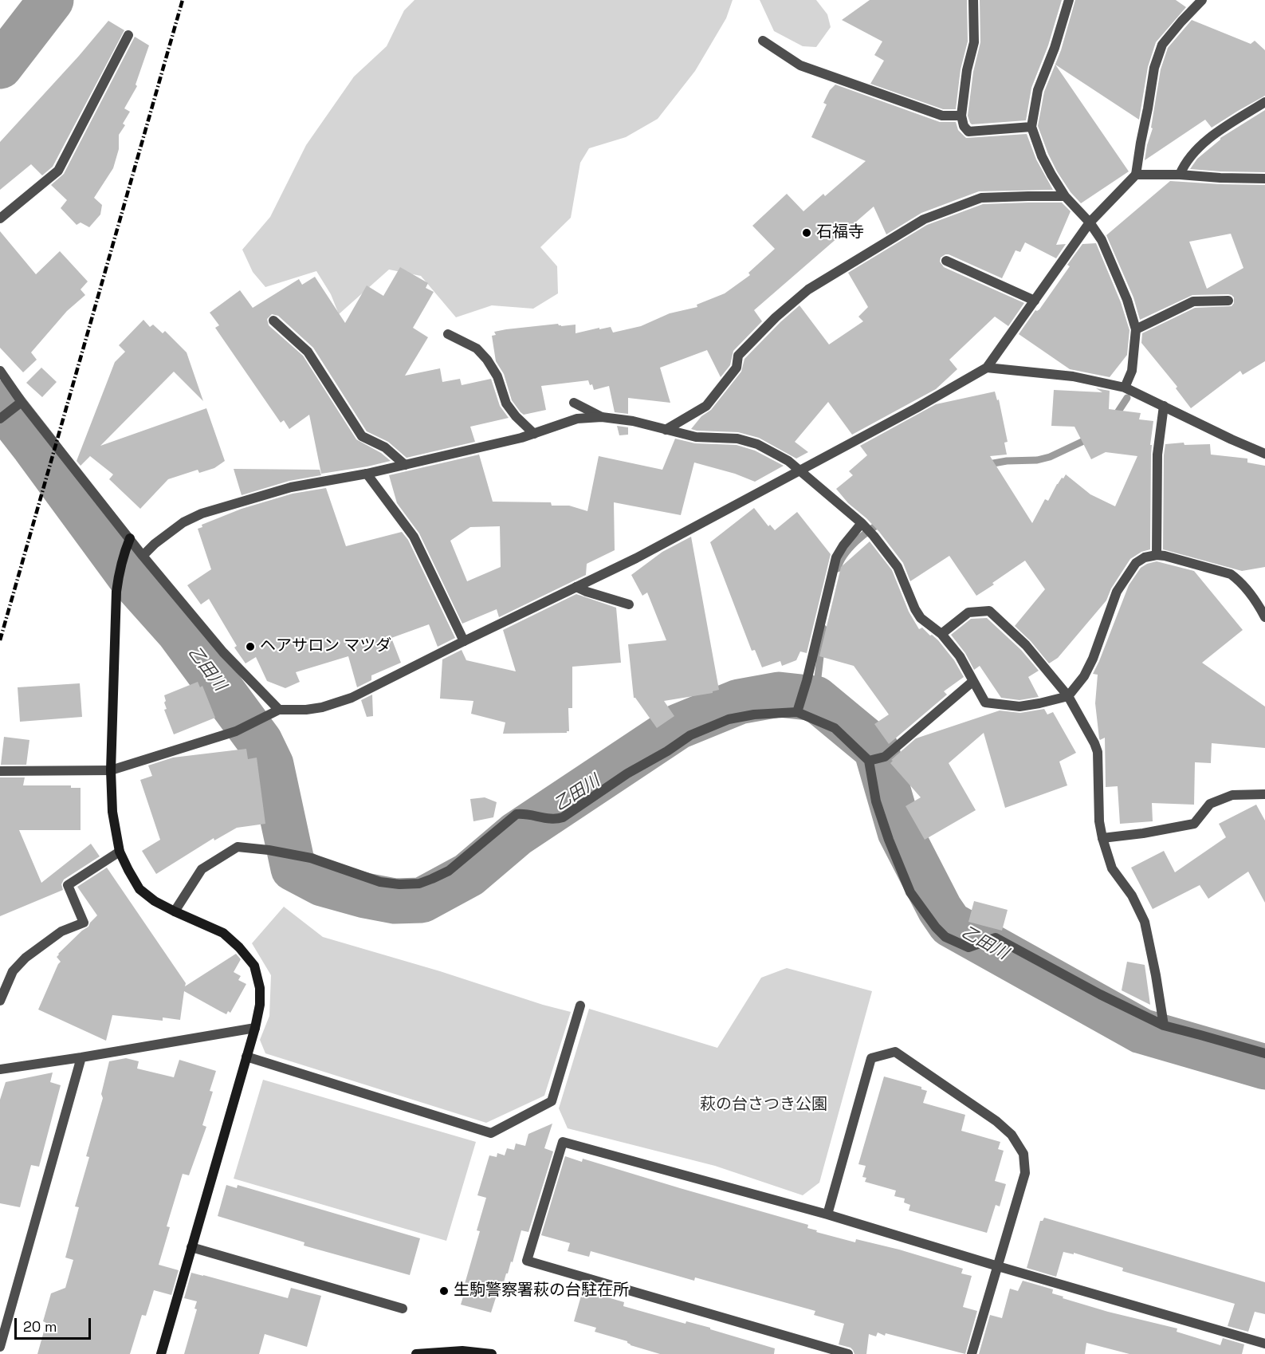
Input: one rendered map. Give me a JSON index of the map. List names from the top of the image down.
{
  "water": ["乙田川"],
  "parks": ["萩の台さつき公園"],
  "places": ["石福寺", "ヘアサロン マツダ", "生駒警察署萩の台駐在所"],
  "scale_bar": "20 m"
}
